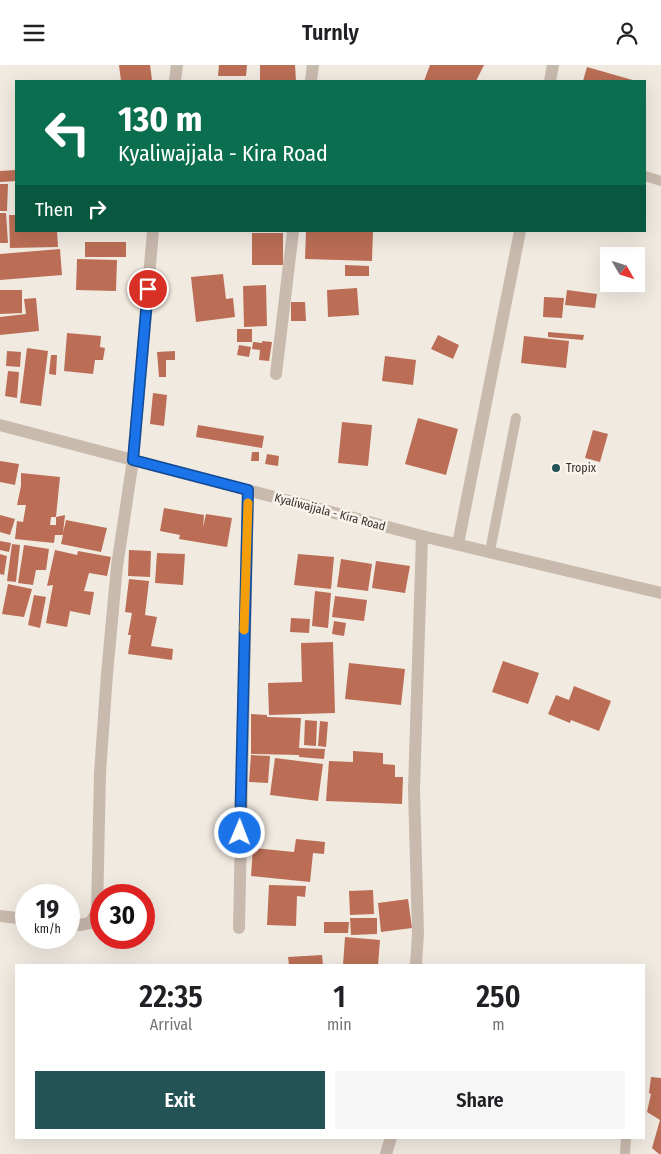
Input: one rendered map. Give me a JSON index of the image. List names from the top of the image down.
{
  "streets": {
    "street": ["Kyaliwajjala - Kira Road"]
  },
  "places": ["Tropix"],
  "north": "bottom right",
  "page": {
    "header": "Turnly",
    "turn": ["130 m", "Kyaliwajjala - Kira Road"],
    "then": "Then",
    "speed": "19 km/h",
    "limit": "30",
    "eta": [
      "22:35",
      "Arrival",
      "1",
      "min",
      "250",
      "m"
    ],
    "buttons": ["Exit", "Share"]
  }
}
